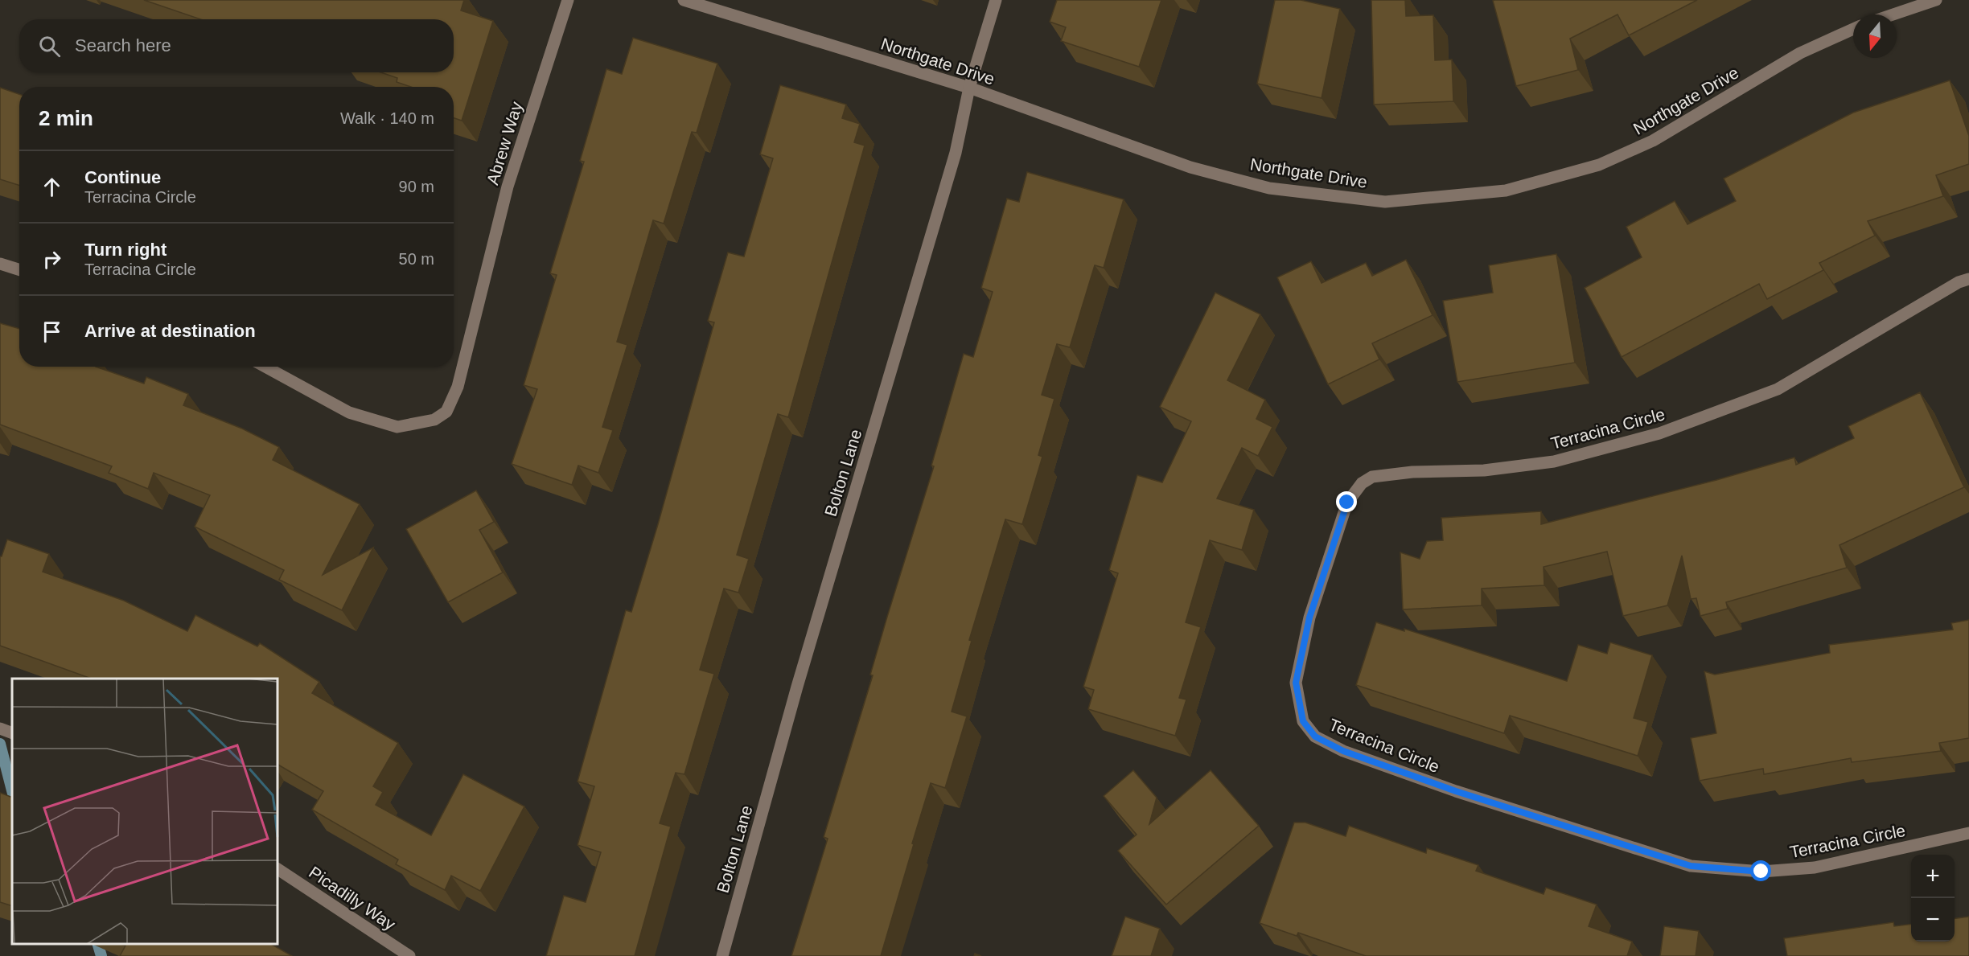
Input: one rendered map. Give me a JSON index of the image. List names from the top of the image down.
{
  "streets": {
    "street": [
      "Northgate Drive",
      "Abrew Way",
      "Terracina Circle",
      "Bolton Lane",
      "Picadilly Way"
    ]
  },
  "crossings": [
    ["Northgate Drive", "Bolton Lane"]
  ],
  "north": "bottom",
  "page": {
    "search": "Search here",
    "heading": ["2 min", "Walk · 140 m"],
    "list": [
      ["Continue", "Terracina Circle", "90 m"],
      ["Turn right", "Terracina Circle", "50 m"],
      "Arrive at destination"
    ],
    "map_buttons": ["+", "−"]
  }
}
